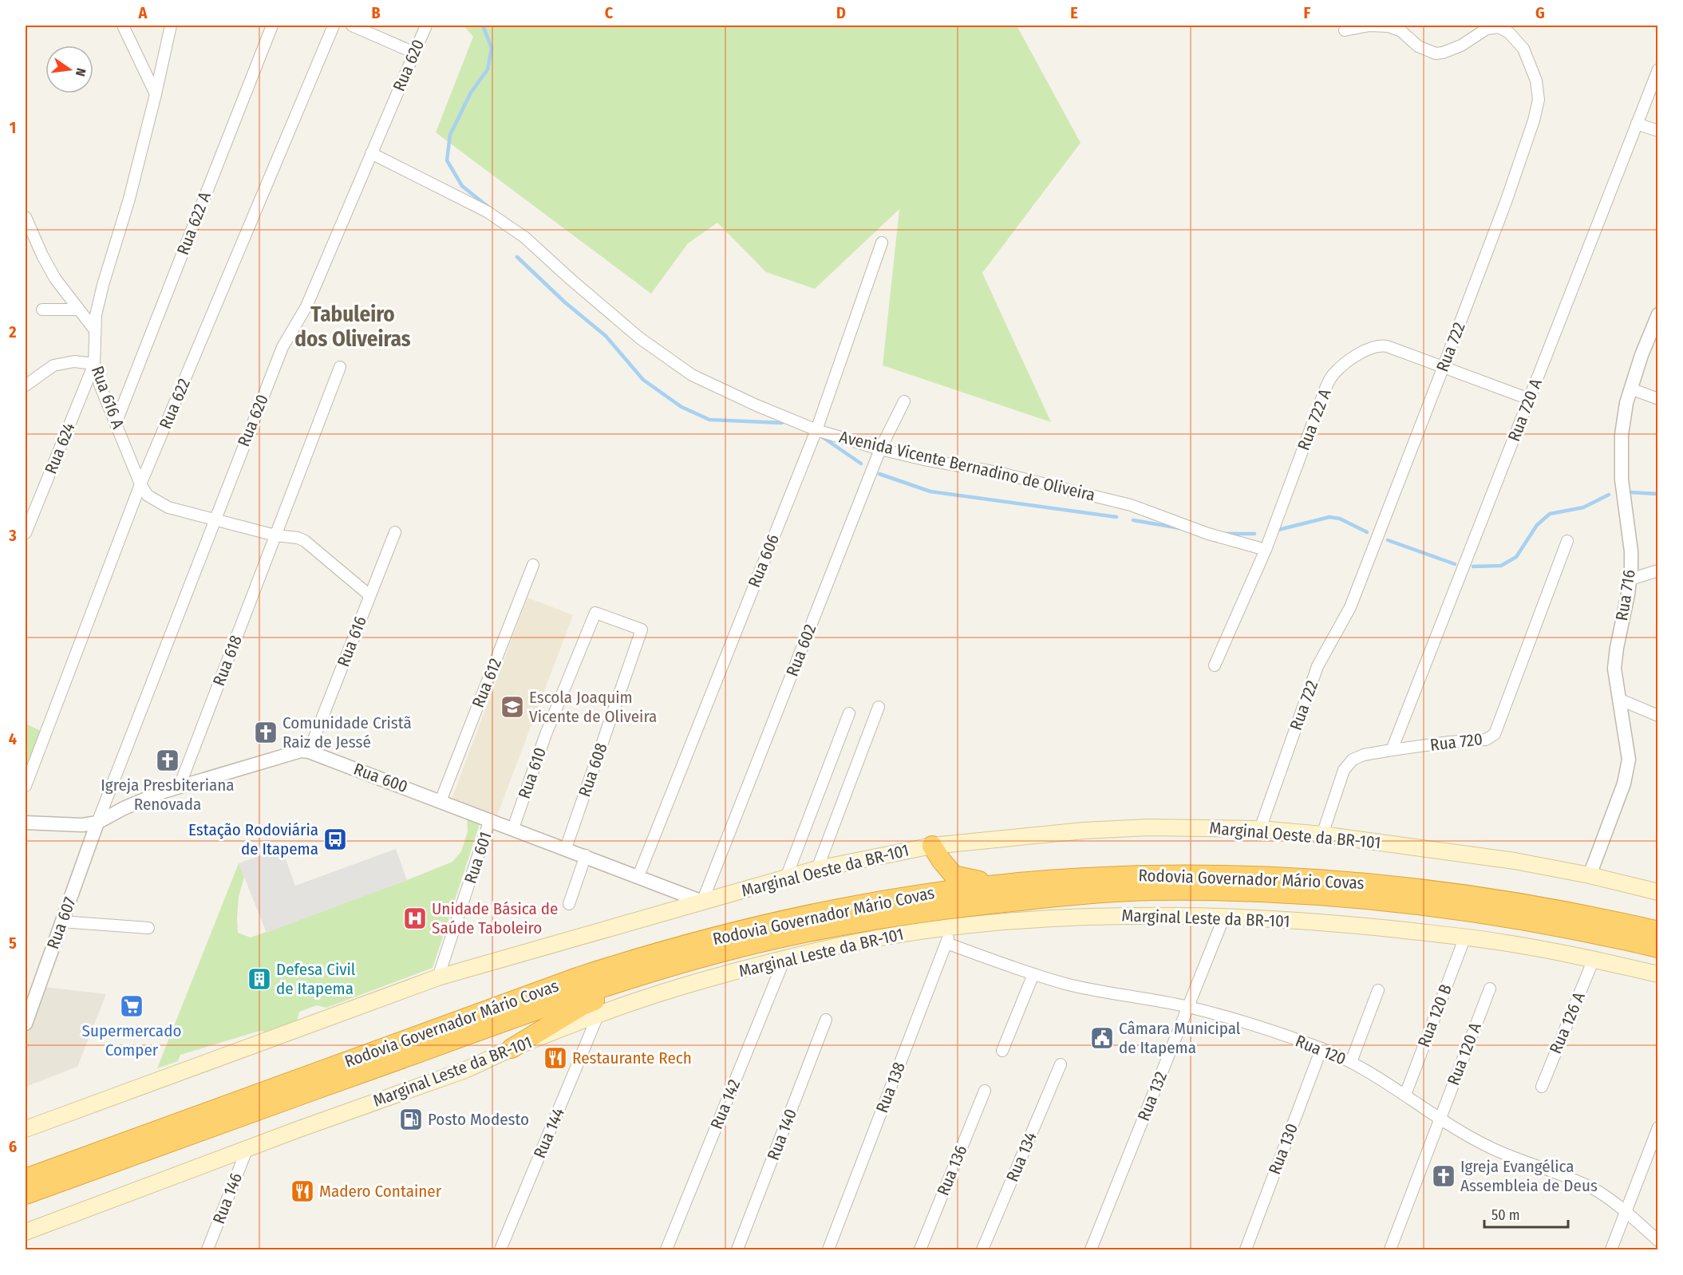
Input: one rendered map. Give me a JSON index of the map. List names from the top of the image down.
{
  "streets": {
    "highway": ["Rodovia Governador Mário Covas"],
    "main road": ["Marginal Oeste da BR-101", "Marginal Leste da BR-101"],
    "street": [
      "Rua 620",
      "Rua 622 A",
      "Rua 722",
      "Rua 616 A",
      "Rua 622",
      "Rua 720 A",
      "Rua 722 A",
      "Rua 624",
      "Avenida Vicente Bernadino de Oliveira",
      "Rua 606",
      "Rua 716",
      "Rua 616",
      "Rua 602",
      "Rua 618",
      "Rua 612",
      "Rua 720",
      "Rua 608",
      "Rua 610",
      "Rua 600",
      "Rua 601",
      "Rua 607",
      "Rua 120 B",
      "Rua 126 A",
      "Rua 120",
      "Rua 120 A",
      "Rua 138",
      "Rua 132",
      "Rua 142",
      "Rua 144",
      "Rua 140",
      "Rua 130",
      "Rua 134",
      "Rua 136",
      "Rua 146"
    ]
  },
  "crossings": [
    ["Rua 620", "Rua 616 A"],
    ["Rua 620", "Avenida Vicente Bernadino de Oliveira"],
    ["Rua 620", "Rua 600"],
    ["Rua 620", "Rua 607"],
    ["Rua 622 A", "Rua 616 A"],
    ["Rua 722", "Rua 722 A"],
    ["Rua 722", "Marginal Oeste da BR-101"],
    ["Rua 616 A", "Rua 622"],
    ["Rua 616 A", "Rua 624"],
    ["Rua 616 A", "Rua 616"],
    ["Rua 616 A", "Rua 618"],
    ["Rua 720 A", "Rua 722 A"],
    ["Rua 720 A", "Rua 720"],
    ["Rua 722 A", "Avenida Vicente Bernadino de Oliveira"],
    ["Avenida Vicente Bernadino de Oliveira", "Rua 606"],
    ["Avenida Vicente Bernadino de Oliveira", "Rua 602"],
    ["Rua 606", "Rua 600"],
    ["Rua 716", "Marginal Oeste da BR-101"],
    ["Rua 616", "Rua 600"],
    ["Rua 602", "Rua 600"],
    ["Rua 602", "Marginal Oeste da BR-101"],
    ["Rua 618", "Rua 600"],
    ["Rua 612", "Rua 600"],
    ["Rua 720", "Marginal Oeste da BR-101"],
    ["Rua 608", "Rua 610"],
    ["Rua 608", "Rua 600"],
    ["Rua 610", "Rua 600"],
    ["Rua 600", "Marginal Oeste da BR-101"],
    ["Rua 600", "Rua 601"],
    ["Rua 600", "Rua 607"],
    ["Marginal Oeste da BR-101", "Rua 601"],
    ["Marginal Leste da BR-101", "Rua 120 B"],
    ["Marginal Leste da BR-101", "Rua 126 A"],
    ["Marginal Leste da BR-101", "Rua 138"],
    ["Marginal Leste da BR-101", "Rua 132"],
    ["Marginal Leste da BR-101", "Rua 142"],
    ["Marginal Leste da BR-101", "Rua 144"],
    ["Marginal Leste da BR-101", "Rua 146"],
    ["Rua 120 B", "Rua 120"],
    ["Rua 120", "Rua 120 A"],
    ["Rua 120", "Rua 138"],
    ["Rua 120", "Rua 132"],
    ["Rua 120", "Rua 130"]
  ],
  "districts": ["Tabuleiro dos Oliveiras"],
  "places": {
    "school or university": ["Escola Joaquim Vicente de Oliveira"],
    "church": ["Comunidade Cristã Raiz de Jessé", "Igreja Presbiteriana Renovada", "Igreja Evangélica Assembleia de Deus"],
    "bus stop": ["Estação Rodoviária de Itapema"],
    "hospital": ["Unidade Básica de Saúde Taboleiro"],
    "building": ["Defesa Civil de Itapema"],
    "supermarket": ["Supermercado Comper"],
    "public building": ["Câmara Municipal de Itapema"],
    "restaurant": ["Restaurante Rech", "Madero Container"],
    "fuel station": ["Posto Modesto"]
  },
  "scale_bar": "50 m",
  "north": "right",
  "grid": {
    "columns": [
      "A",
      "B",
      "C",
      "D",
      "E",
      "F",
      "G"
    ],
    "rows": [
      "1",
      "2",
      "3",
      "4",
      "5",
      "6"
    ]
  }
}
